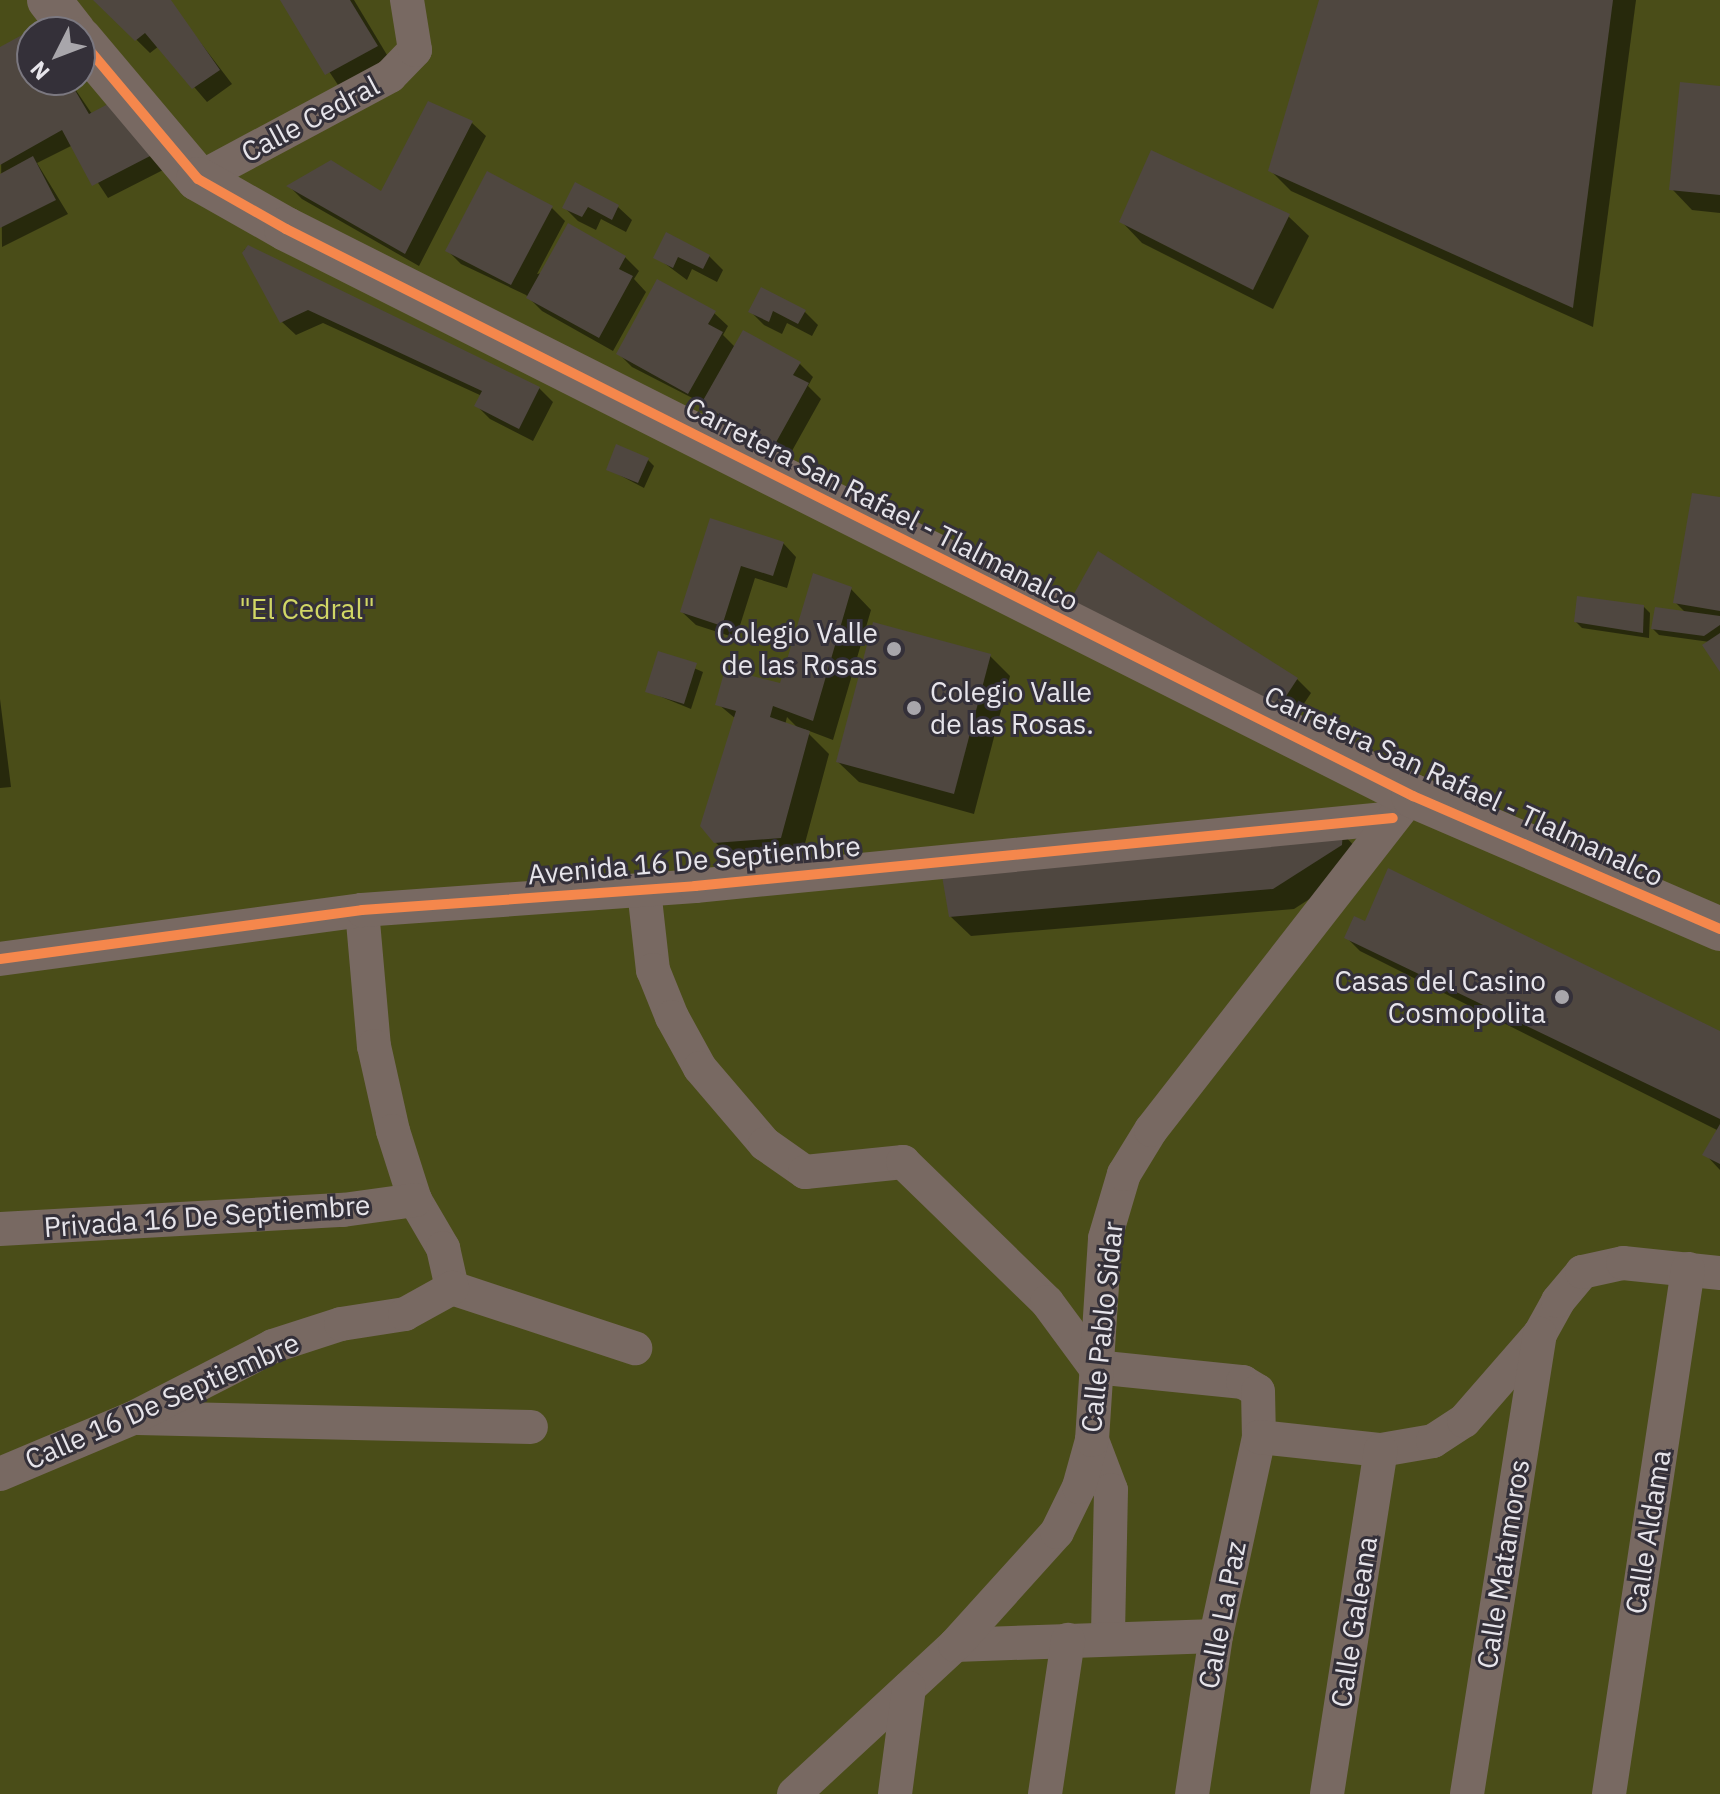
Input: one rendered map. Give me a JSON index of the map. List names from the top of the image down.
{
  "streets": {
    "street": [
      "Calle Cedral",
      "Carretera San Rafael - Tlalmanalco",
      "Avenida 16 De Septiembre",
      "Privada 16 De Septiembre",
      "Calle Pablo Sidar",
      "Calle 16 De Septiembre",
      "Calle Aldama",
      "Calle Matamoros",
      "Calle La Paz",
      "Calle Galeana"
    ]
  },
  "crossings": [
    ["Calle Cedral", "Carretera San Rafael - Tlalmanalco"],
    ["Carretera San Rafael - Tlalmanalco", "Avenida 16 De Septiembre"],
    ["Carretera San Rafael - Tlalmanalco", "Calle Pablo Sidar"],
    ["Avenida 16 De Septiembre", "Calle Pablo Sidar"],
    ["Calle Pablo Sidar", "Calle La Paz"]
  ],
  "parks": ["\"El Cedral\""],
  "places": ["Colegio Valle de las Rosas", "Colegio Valle de las Rosas.", "Casas del Casino Cosmopolita"],
  "north": "bottom left"
}
